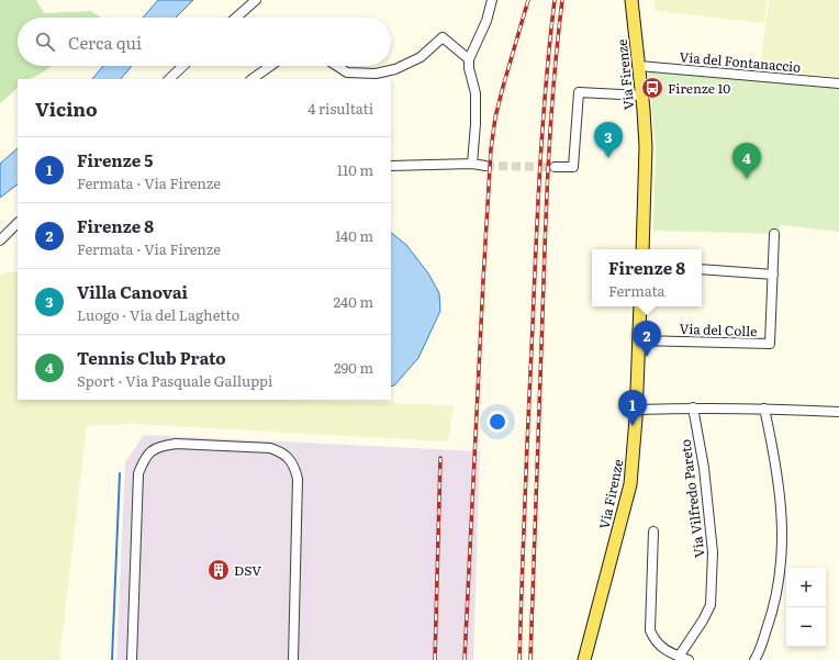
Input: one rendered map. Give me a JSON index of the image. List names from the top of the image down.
{
  "streets": {
    "main road": ["Via Firenze"],
    "street": ["Via del Fontanaccio", "Via del Colle", "Via Vilfredo Pareto"]
  },
  "crossings": [
    ["Via del Fontanaccio", "Via Firenze"],
    ["Via Firenze", "Via del Colle"]
  ],
  "places": {
    "bus stop": ["Firenze 10"],
    "building": ["DSV"]
  },
  "page": {
    "search": "Cerca qui",
    "heading": ["Vicino", "4 risultati"],
    "pins": [
      "3",
      "4",
      "2",
      "1"
    ],
    "list": [
      {
        "mark": "1",
        "name": "Firenze 5",
        "note": "Fermata · Via Firenze",
        "value": "110 m"
      },
      {
        "mark": "2",
        "name": "Firenze 8",
        "note": "Fermata · Via Firenze",
        "value": "140 m"
      },
      {
        "mark": "3",
        "name": "Villa Canovai",
        "note": "Luogo · Via del Laghetto",
        "value": "240 m"
      },
      {
        "mark": "4",
        "name": "Tennis Club Prato",
        "note": "Sport · Via Pasquale Galluppi",
        "value": "290 m"
      }
    ],
    "popup": ["Firenze 8", "Fermata"],
    "map_buttons": ["+", "−"]
  }
}
